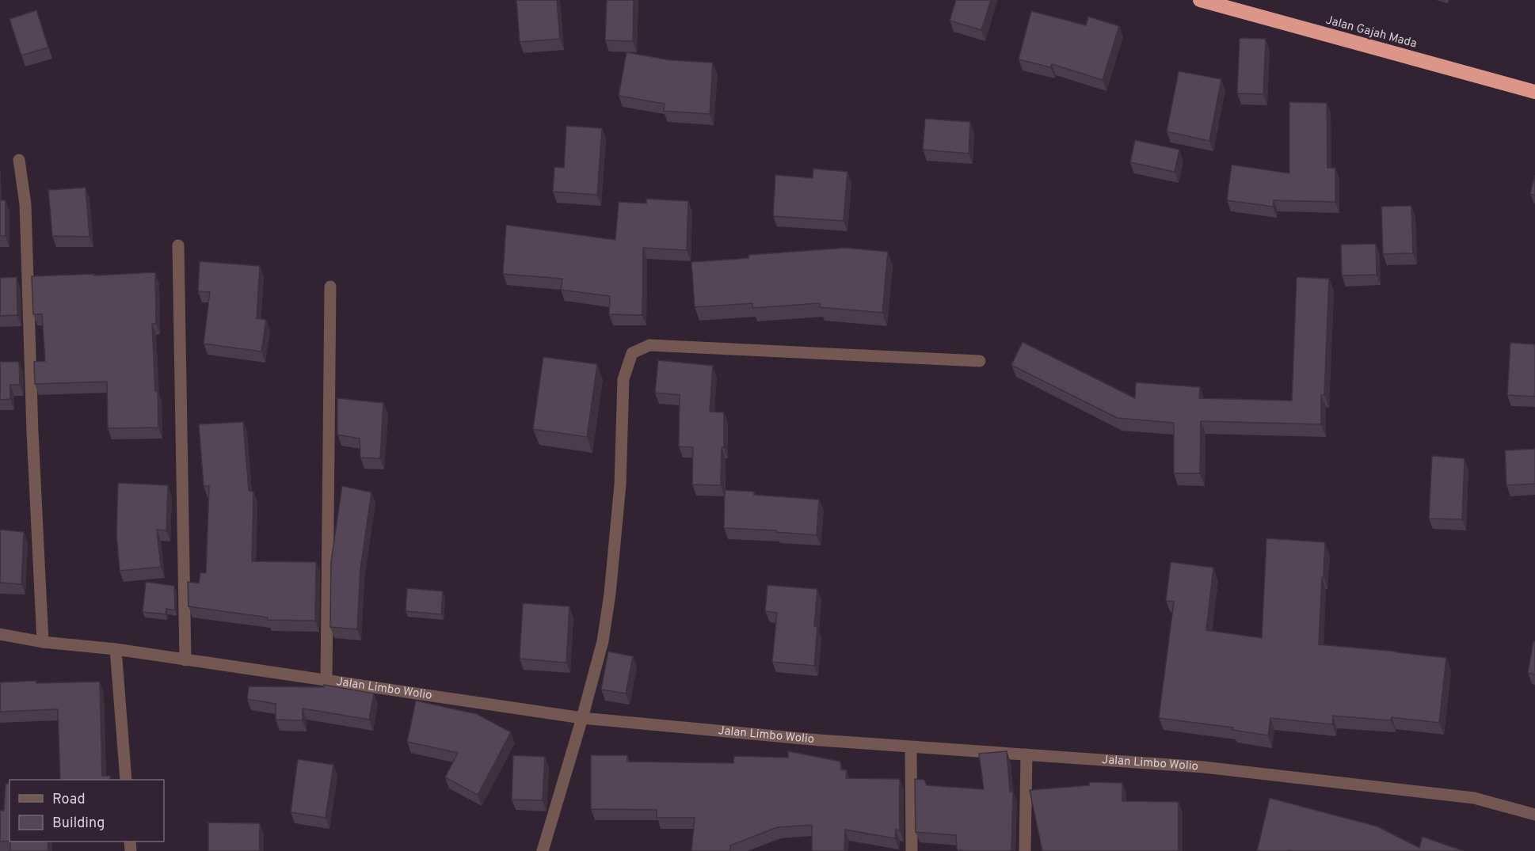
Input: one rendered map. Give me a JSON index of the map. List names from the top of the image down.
{
  "streets": {
    "highway": ["Jalan Gajah Mada"],
    "street": ["Jalan Limbo Wolio"]
  },
  "legend": ["Road", "Building"]
}
